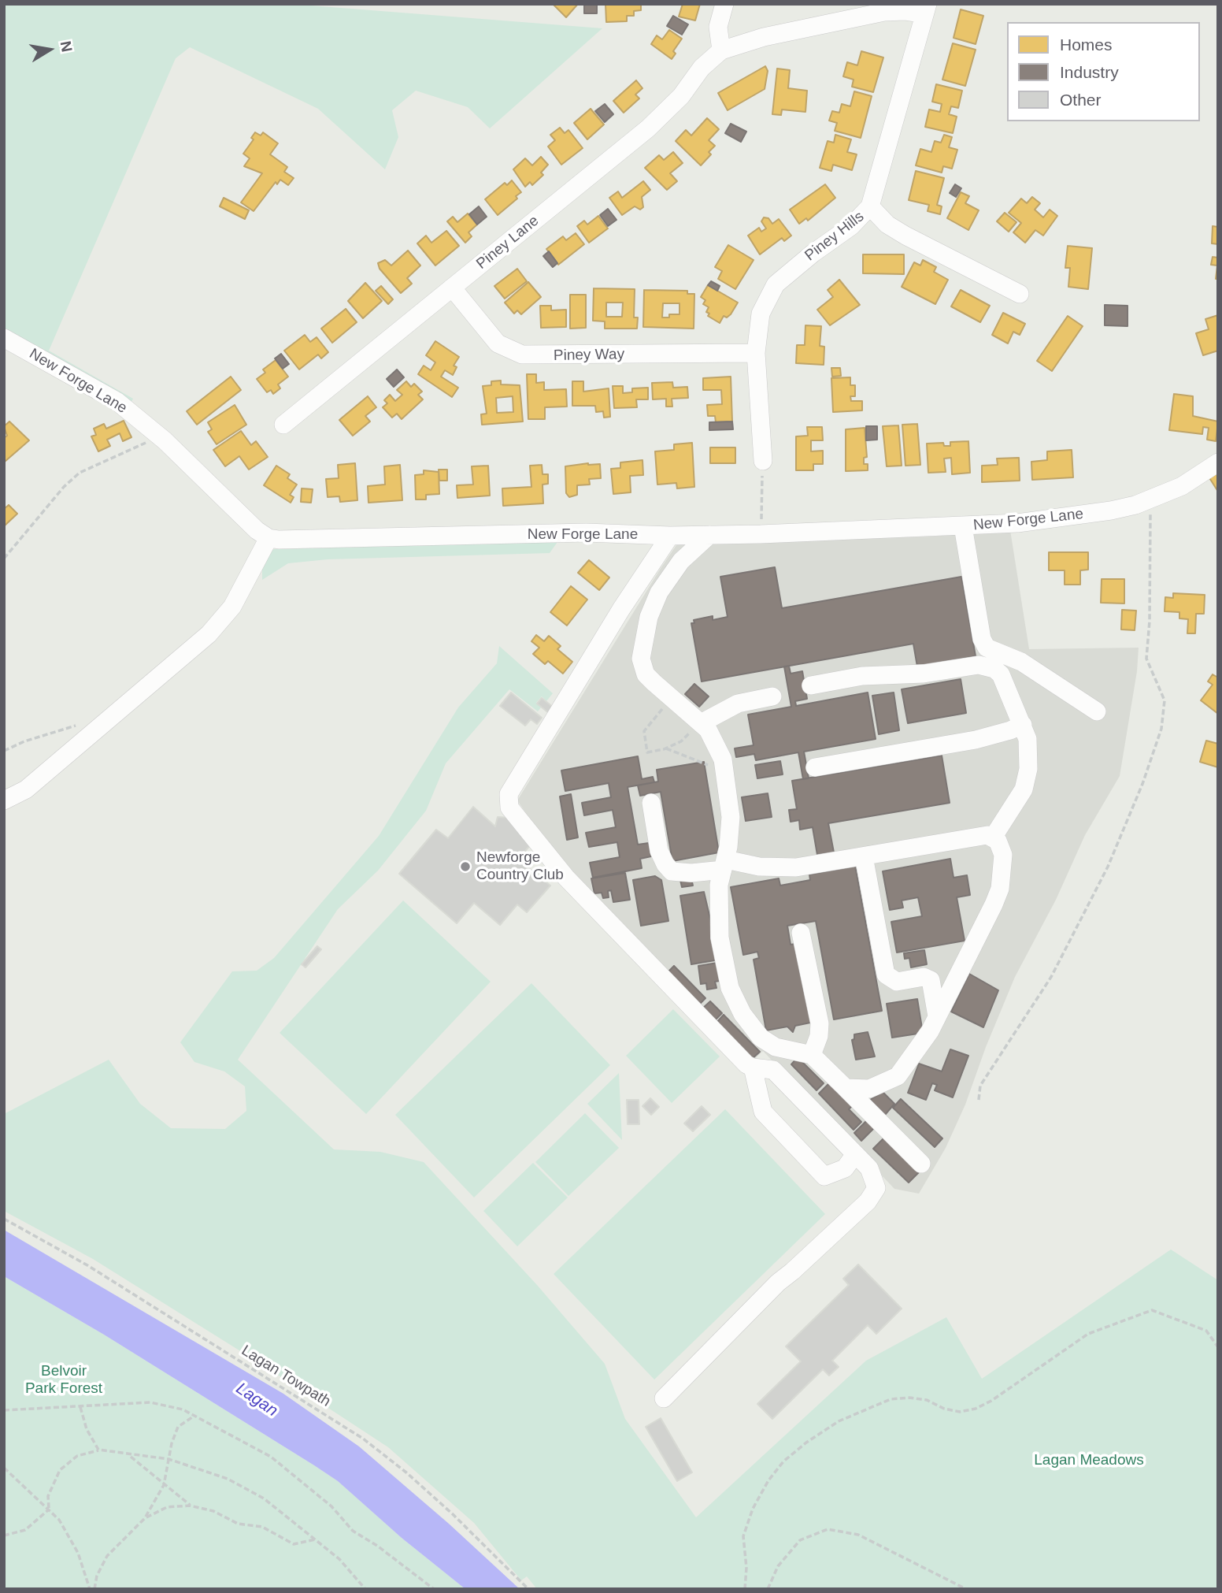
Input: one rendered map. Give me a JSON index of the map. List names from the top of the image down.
{
  "streets": {
    "street": [
      "Piney Hills",
      "Piney Lane",
      "Piney Way",
      "New Forge Lane"
    ],
    "path": ["Lagan Towpath"]
  },
  "crossings": [
    ["Piney Hills", "Piney Lane"],
    ["Piney Hills", "Piney Way"],
    ["Piney Lane", "Piney Way"]
  ],
  "water": ["Lagan"],
  "parks": ["Belvoir Park Forest", "Lagan Meadows"],
  "places": ["Newforge Country Club"],
  "legend": ["Homes", "Industry", "Other"],
  "north": "right"
}
